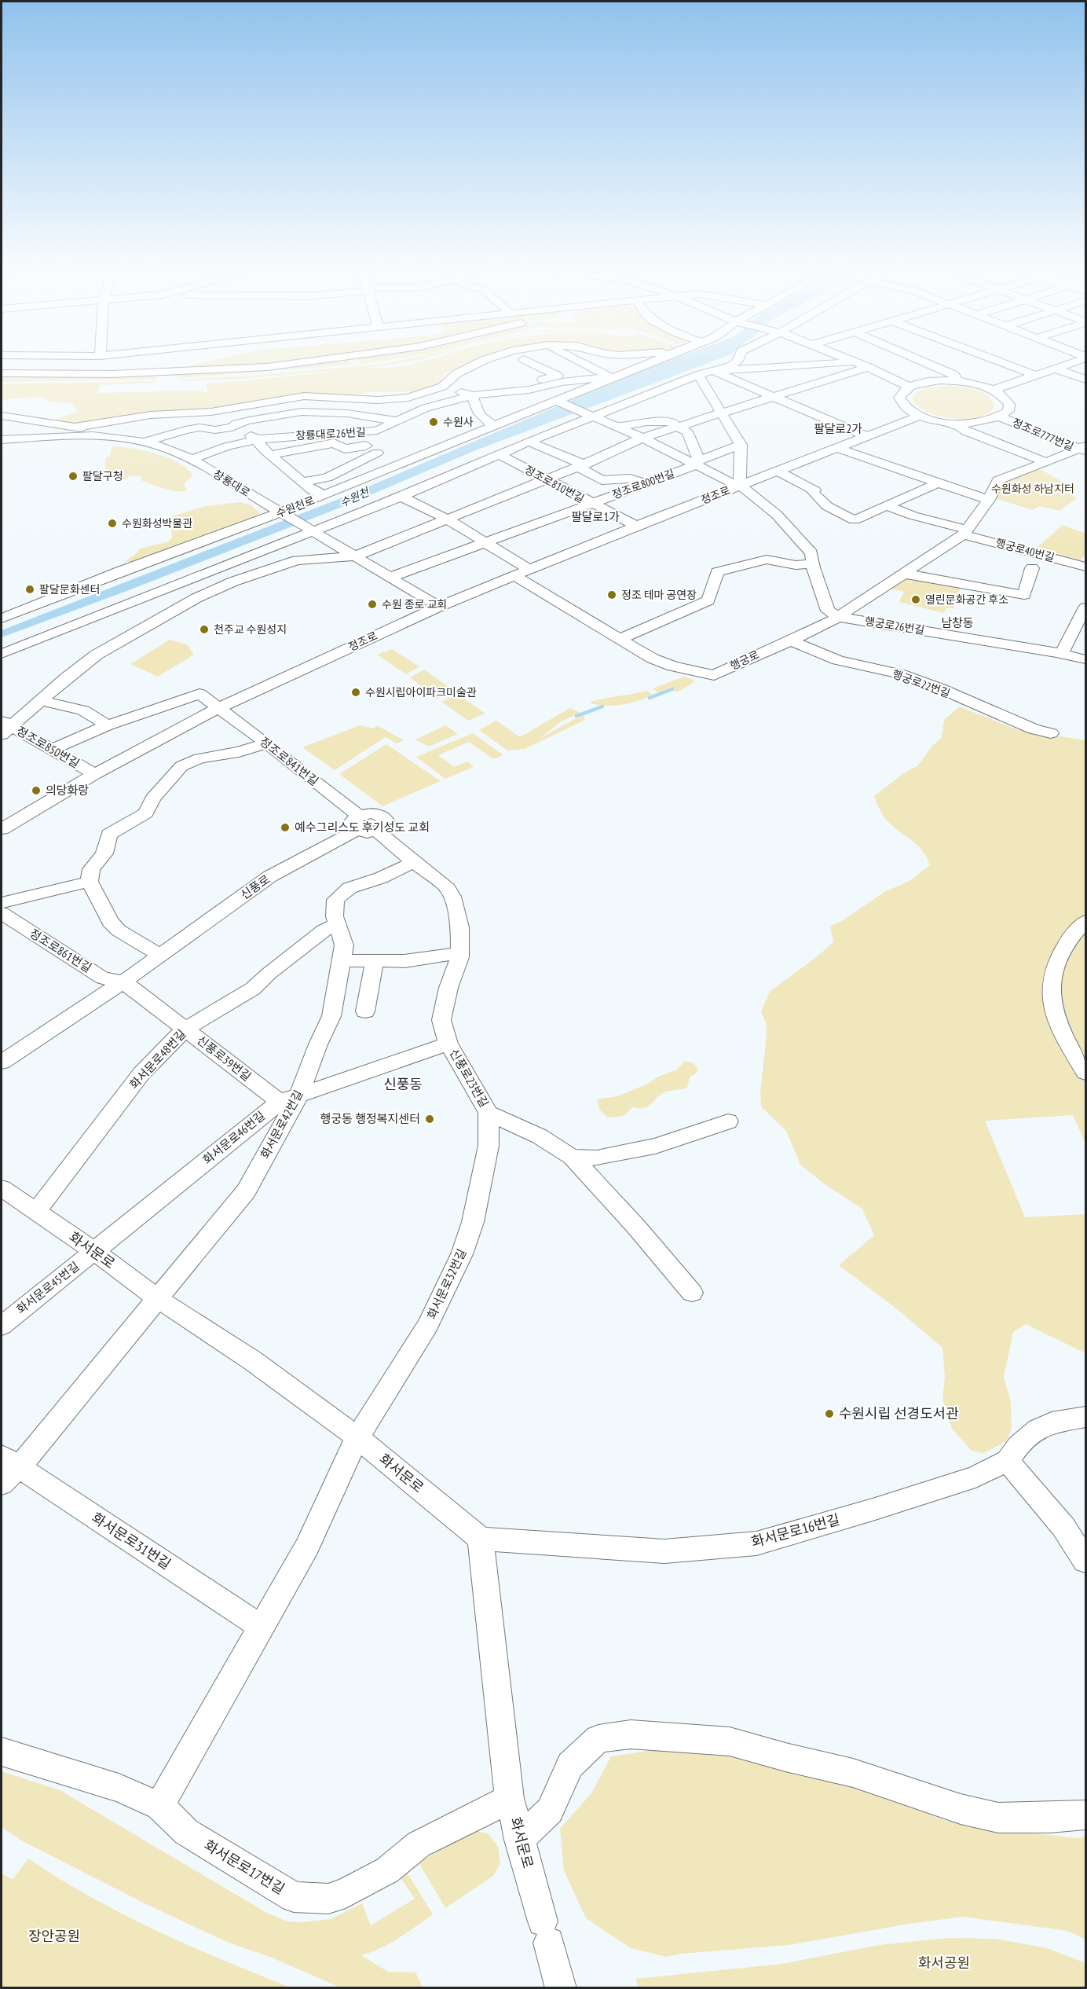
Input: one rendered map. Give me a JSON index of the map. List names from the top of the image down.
{
  "streets": {
    "street": [
      "창룡대로26번길",
      "정조로777번길",
      "창룡대로",
      "정조로810번길",
      "정조로800번길",
      "정조로",
      "수원천로",
      "행궁로40번길",
      "행궁로26번길",
      "행궁로",
      "행궁로22번길",
      "정조로850번길",
      "정조로841번길",
      "신풍로",
      "정조로861번길",
      "신풍로39번길",
      "화서문로48번길",
      "신풍로23번길",
      "화서문로42번길",
      "화서문로46번길",
      "화서문로",
      "화서문로32번길",
      "화서문로45번길",
      "화서문로16번길",
      "화서문로31번길",
      "화서문로17번길"
    ]
  },
  "crossings": [
    ["창룡대로26번길", "창룡대로"],
    ["창룡대로26번길", "수원천로"],
    ["정조로777번길", "행궁로"],
    ["창룡대로", "정조로800번길"],
    ["창룡대로", "정조로"],
    ["창룡대로", "수원천로"],
    ["정조로810번길", "정조로800번길"],
    ["정조로810번길", "정조로"],
    ["정조로800번길", "정조로"],
    ["정조로800번길", "수원천로"],
    ["정조로800번길", "행궁로26번길"],
    ["정조로800번길", "행궁로"],
    ["정조로", "행궁로"],
    ["정조로", "정조로850번길"],
    ["정조로", "정조로841번길"],
    ["행궁로40번길", "행궁로"],
    ["행궁로26번길", "행궁로"],
    ["행궁로", "행궁로22번길"],
    ["정조로841번길", "신풍로"],
    ["정조로841번길", "신풍로23번길"],
    ["신풍로", "정조로861번길"],
    ["신풍로", "신풍로39번길"],
    ["신풍로", "신풍로23번길"],
    ["정조로861번길", "신풍로39번길"],
    ["신풍로39번길", "화서문로48번길"],
    ["신풍로39번길", "화서문로46번길"],
    ["화서문로48번길", "화서문로42번길"],
    ["화서문로48번길", "화서문로"],
    ["신풍로23번길", "화서문로42번길"],
    ["신풍로23번길", "화서문로46번길"],
    ["신풍로23번길", "화서문로32번길"],
    ["화서문로42번길", "화서문로46번길"],
    ["화서문로42번길", "화서문로"],
    ["화서문로42번길", "화서문로31번길"],
    ["화서문로46번길", "화서문로"],
    ["화서문로46번길", "화서문로45번길"],
    ["화서문로", "화서문로32번길"],
    ["화서문로", "화서문로45번길"],
    ["화서문로", "화서문로16번길"],
    ["화서문로", "화서문로17번길"]
  ],
  "districts": [
    "팔달로2가",
    "팔달로1가",
    "남창동",
    "신풍동"
  ],
  "water": ["수원천"],
  "parks": ["수원화성 하남지터", "장안공원", "화서공원"],
  "places": [
    "수원사",
    "팔달구청",
    "수원화성박물관",
    "팔달문화센터",
    "정조 테마 공연장",
    "열린문화공간 후소",
    "수원 종로 교회",
    "천주교 수원성지",
    "수원시립아이파크미술관",
    "의당화랑",
    "예수그리스도 후기성도 교회",
    "행궁동 행정복지센터",
    "수원시립 선경도서관"
  ]
}
